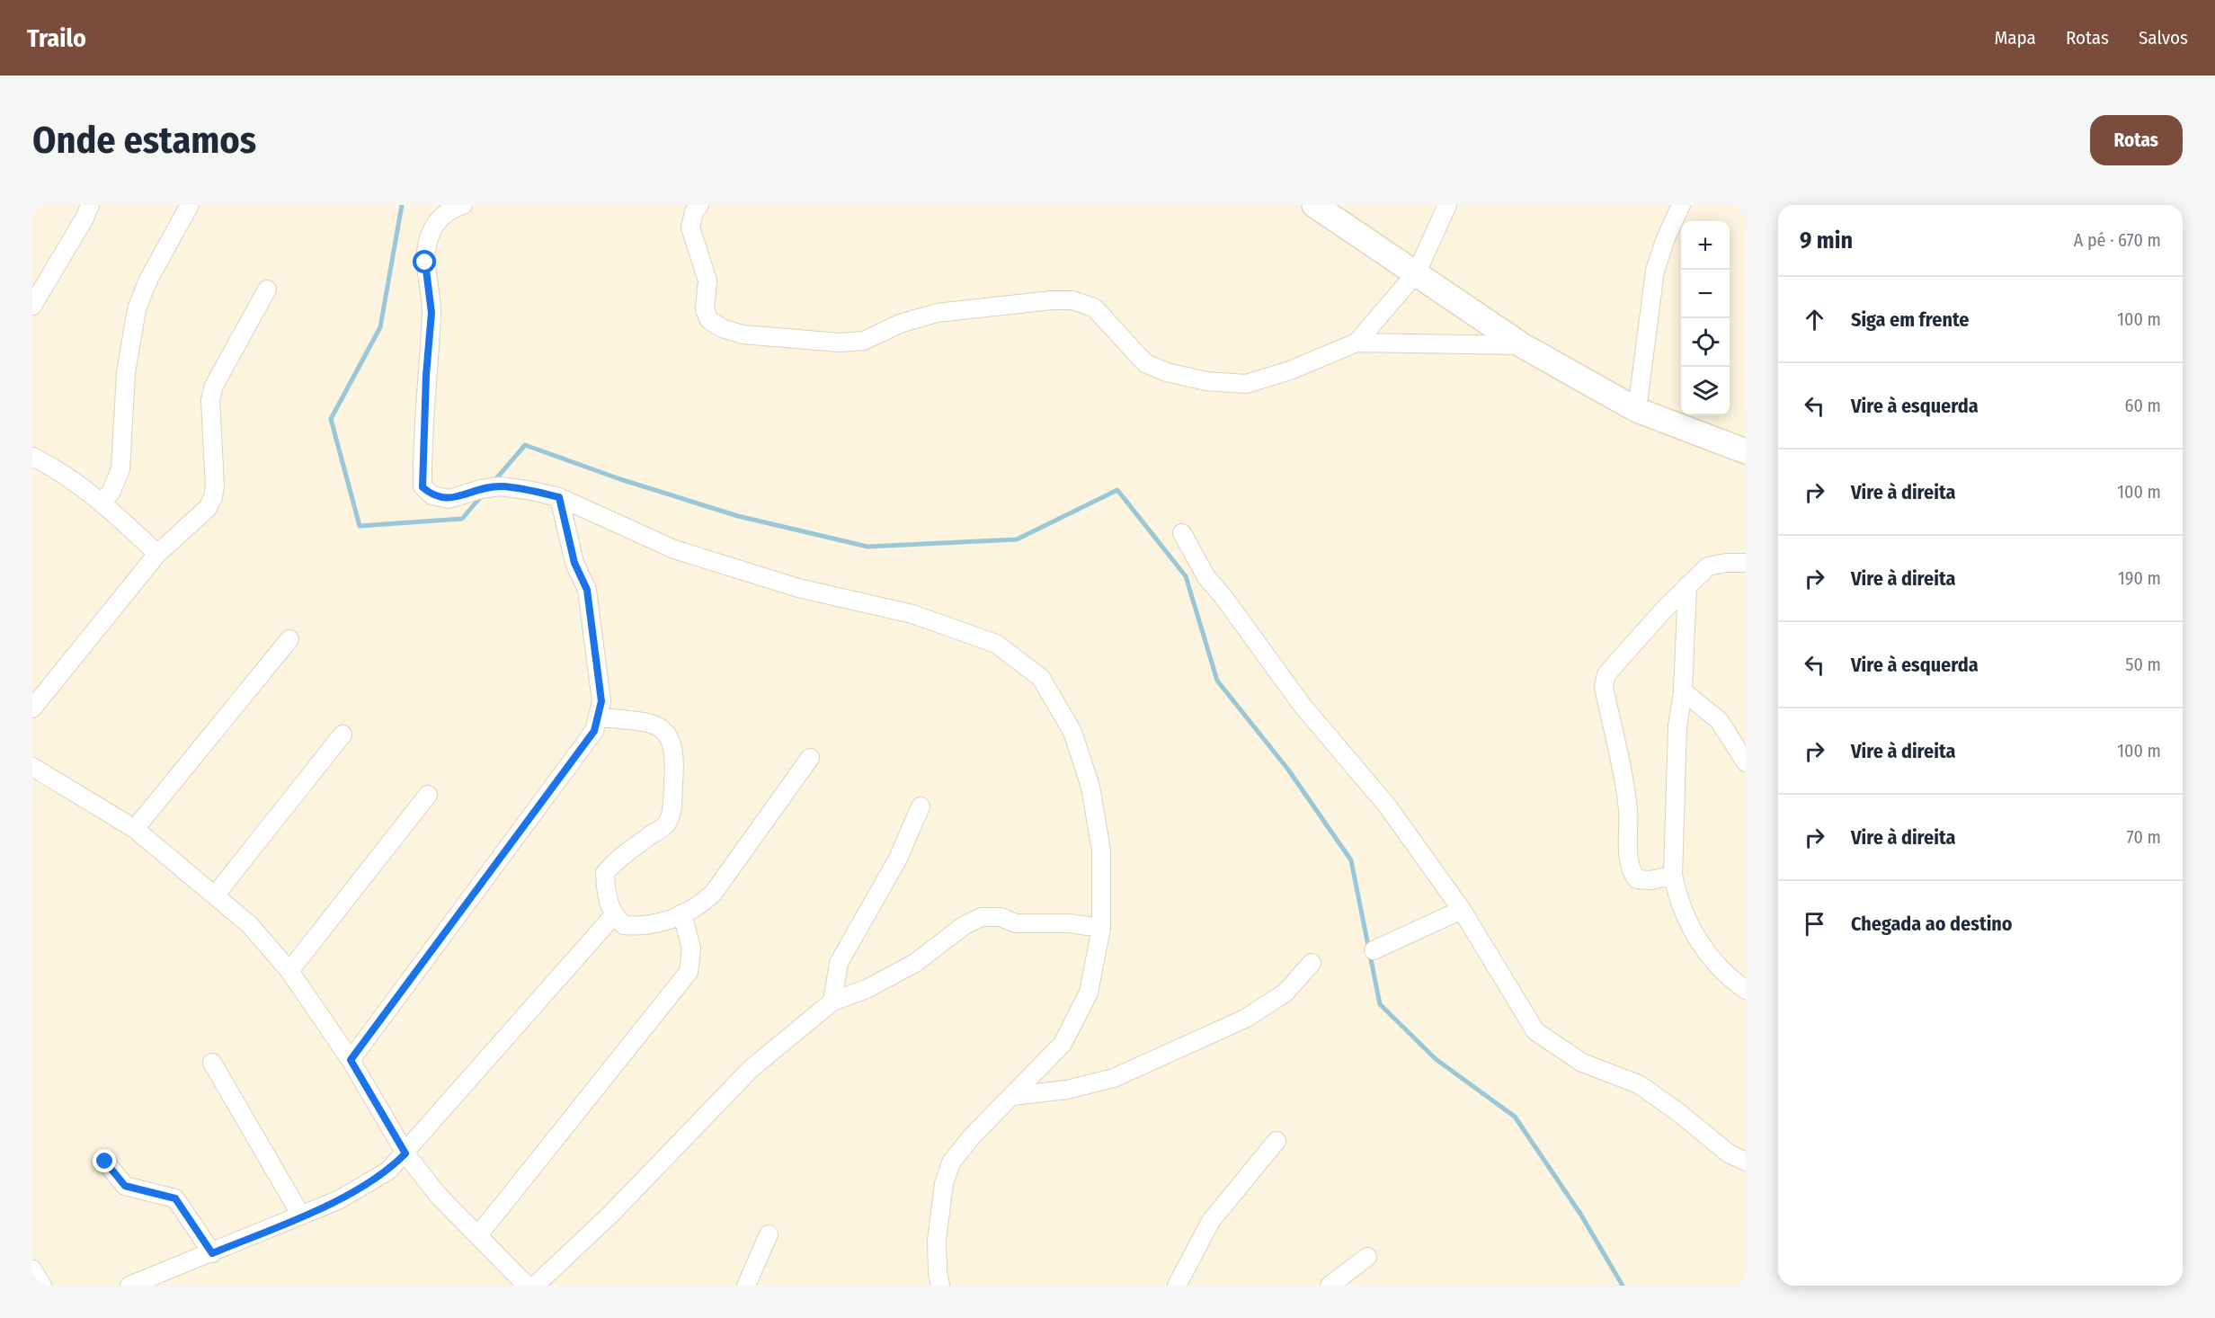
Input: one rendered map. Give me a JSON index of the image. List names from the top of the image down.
{
  "page": {
    "header": "Trailo",
    "nav": ["Mapa", "Rotas", "Salvos"],
    "buttons": "Rotas",
    "title": "Onde estamos",
    "heading": ["9 min", "A pé · 670 m"],
    "map_buttons": ["+", "−"],
    "list": [
      ["Siga em frente", "100 m"],
      ["Vire à esquerda", "60 m"],
      ["Vire à direita", "100 m"],
      ["Vire à direita", "190 m"],
      ["Vire à esquerda", "50 m"],
      ["Vire à direita", "100 m"],
      ["Vire à direita", "70 m"],
      "Chegada ao destino"
    ]
  }
}
